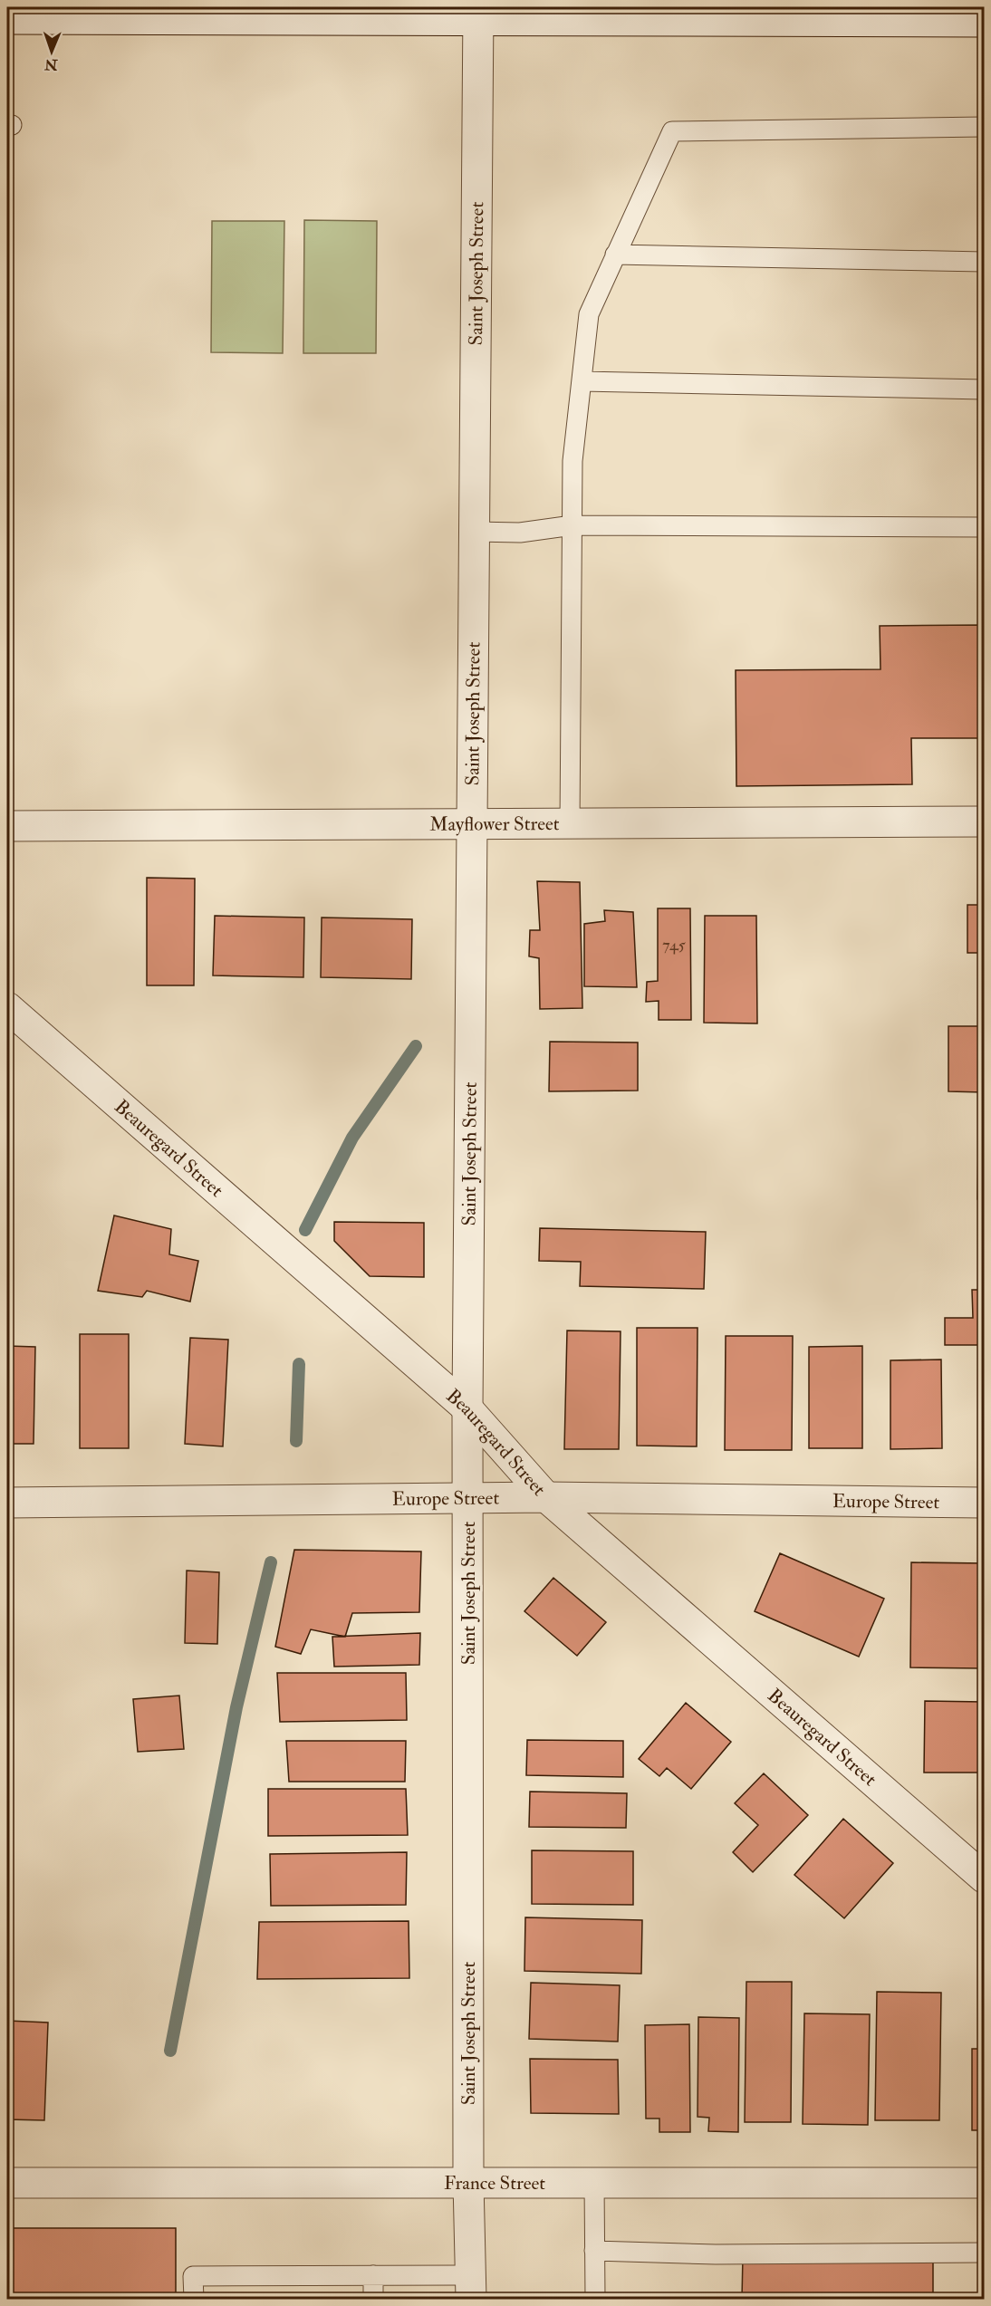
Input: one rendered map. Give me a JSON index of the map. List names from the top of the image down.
{
  "streets": {
    "street": [
      "Saint Joseph Street",
      "Mayflower Street",
      "Beauregard Street",
      "Europe Street",
      "France Street"
    ]
  },
  "crossings": [
    ["Saint Joseph Street", "Mayflower Street"],
    ["Saint Joseph Street", "Beauregard Street"],
    ["Saint Joseph Street", "Europe Street"],
    ["Saint Joseph Street", "France Street"],
    ["Beauregard Street", "Europe Street"]
  ],
  "house_numbers": ["745"],
  "north": "bottom"
}
